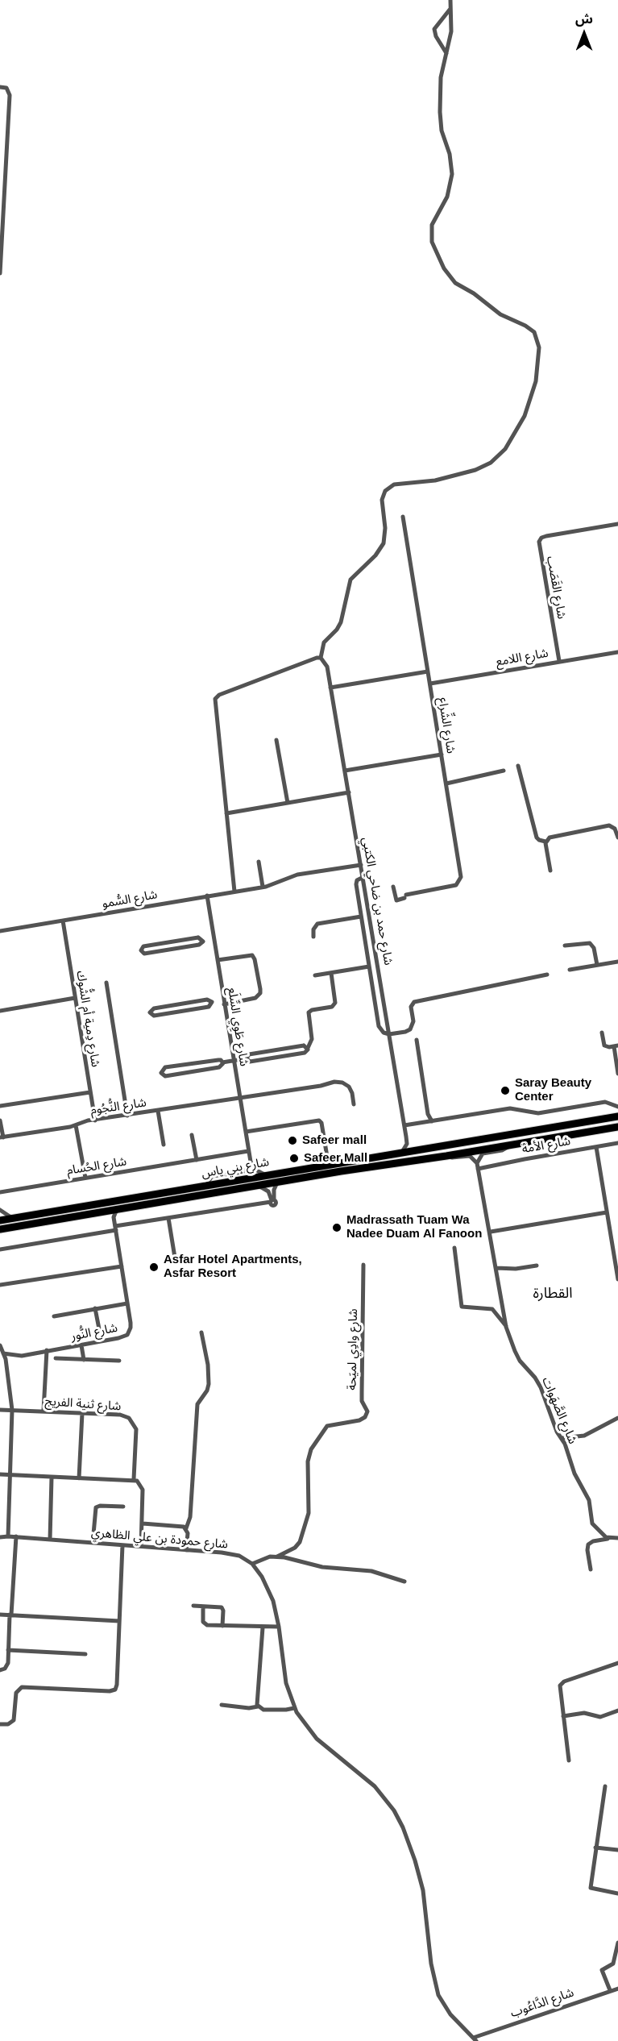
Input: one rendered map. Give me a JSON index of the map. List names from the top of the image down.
{
  "streets": {
    "main road": ["شارع بني ياس"],
    "street": [
      "شارع القَصَب",
      "شارع اللامع",
      "شارع الشِّراع",
      "شارع السُّمو",
      "شارع حمد بن ضاحي الكتبي",
      "شارع دِمية أم الشُّوك",
      "شارع طَوِي السِّلَع",
      "شارع النُّجُوم",
      "شارع الأمة",
      "شارع الحُسام",
      "شارع النُّور",
      "شارع وادِي لميَحة",
      "شارع ثنية الفريج",
      "شارع الصَّهَوات",
      "شارع حمودة بن علي الظاهري",
      "شارع الدَّاعُوب"
    ]
  },
  "crossings": [
    ["شارع القَصَب", "شارع اللامع"],
    ["شارع اللامع", "شارع الشِّراع"],
    ["شارع السُّمو", "شارع حمد بن ضاحي الكتبي"],
    ["شارع السُّمو", "شارع دِمية أم الشُّوك"],
    ["شارع السُّمو", "شارع طَوِي السِّلَع"],
    ["شارع دِمية أم الشُّوك", "شارع النُّجُوم"],
    ["شارع طَوِي السِّلَع", "شارع النُّجُوم"],
    ["شارع طَوِي السِّلَع", "شارع الحُسام"],
    ["شارع الأمة", "شارع الصَّهَوات"]
  ],
  "districts": ["القطارة"],
  "places": [
    "Saray Beauty Center",
    "Safeer mall",
    "Safeer Mall",
    "Madrassath Tuam Wa Nadee Duam Al Fanoon",
    "Asfar Hotel Apartments, Asfar Resort"
  ],
  "north": "top"
}
